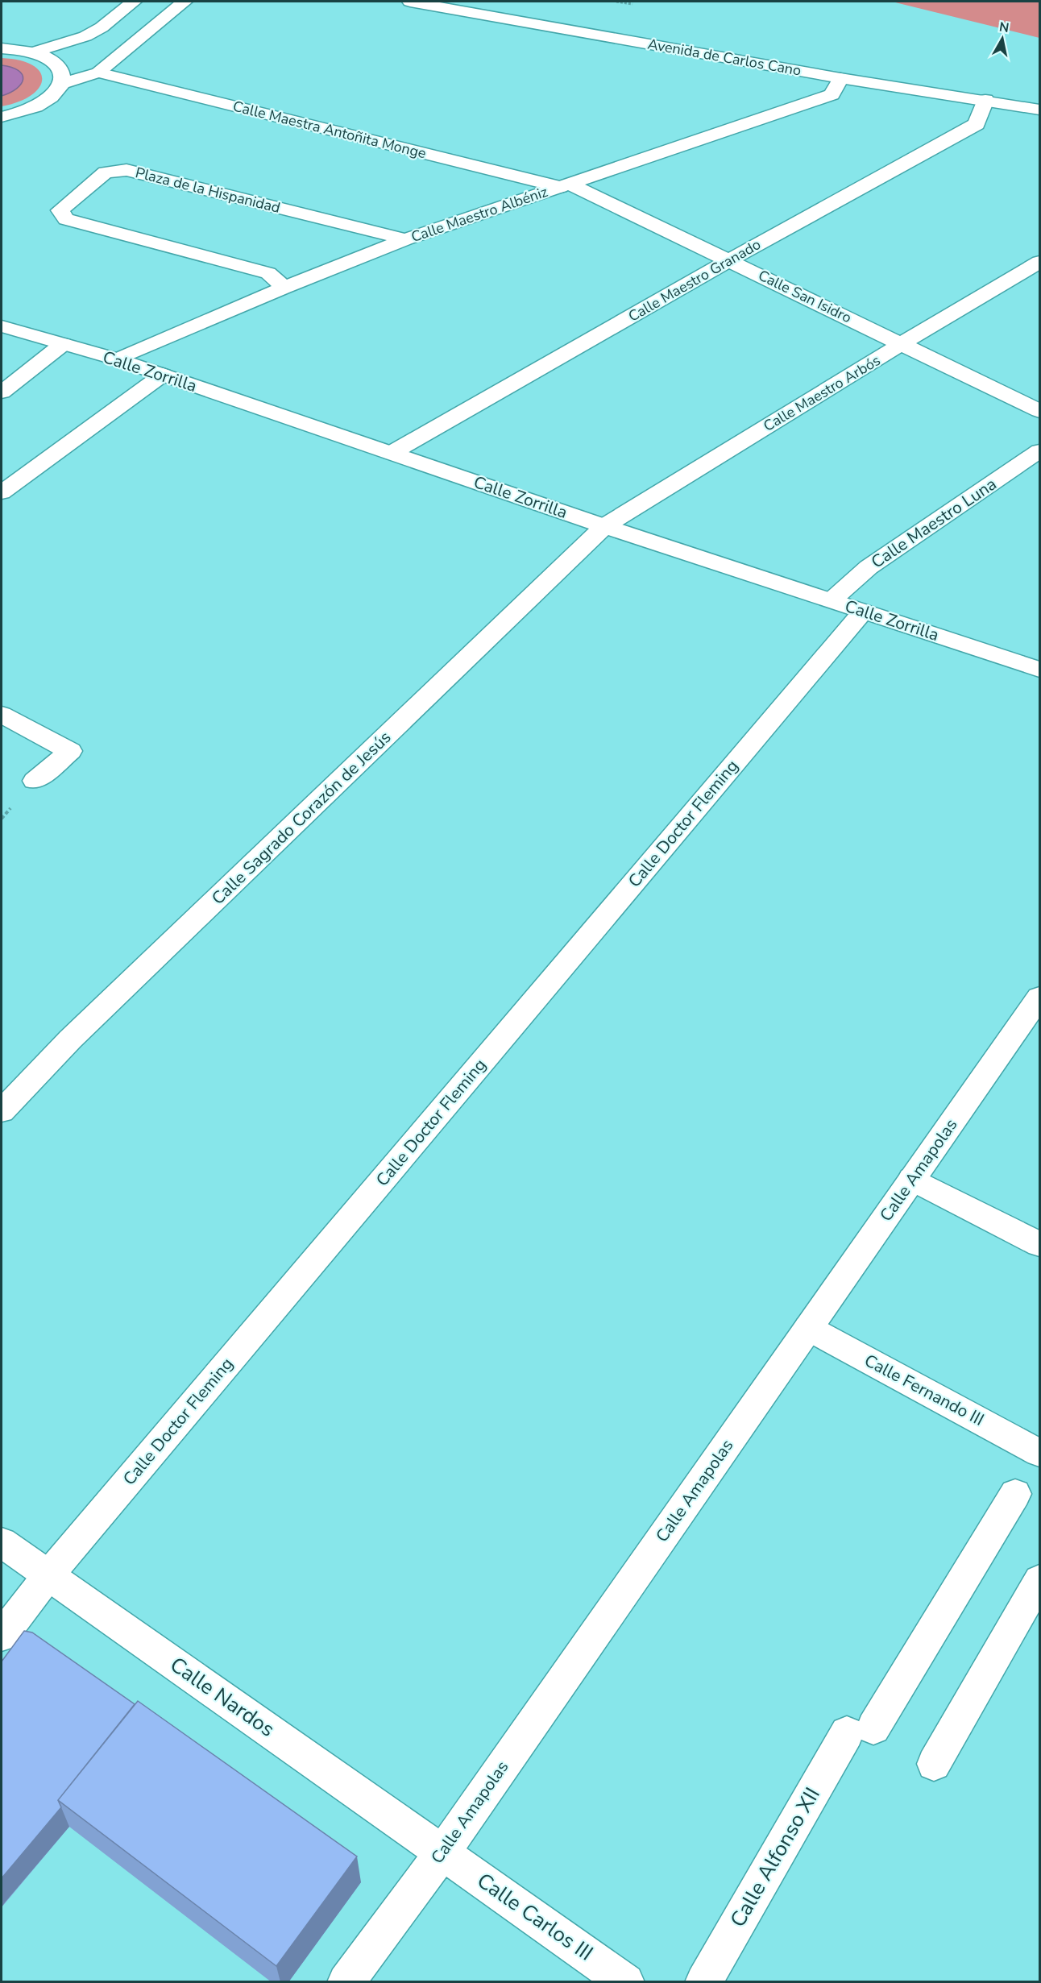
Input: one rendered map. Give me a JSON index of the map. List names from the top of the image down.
{
  "streets": {
    "street": [
      "Avenida de Carlos Cano",
      "Calle Maestra Antoñita Monge",
      "Plaza de la Hispanidad",
      "Calle Maestro Albéniz",
      "Calle Maestro Granado",
      "Calle San Isidro",
      "Calle Zorrilla",
      "Calle Maestro Arbós",
      "Calle Maestro Luna",
      "Calle Sagrado Corazón de Jesús",
      "Calle Doctor Fleming",
      "Calle Amapolas",
      "Calle Fernando III",
      "Calle Nardos",
      "Calle Alfonso XII",
      "Calle Carlos III"
    ]
  },
  "crossings": [
    ["Avenida de Carlos Cano", "Calle Maestro Albéniz"],
    ["Avenida de Carlos Cano", "Calle Maestro Granado"],
    ["Calle Maestra Antoñita Monge", "Calle Maestro Albéniz"],
    ["Calle Maestra Antoñita Monge", "Calle San Isidro"],
    ["Plaza de la Hispanidad", "Calle Maestro Albéniz"],
    ["Calle Maestro Albéniz", "Calle San Isidro"],
    ["Calle Maestro Albéniz", "Calle Zorrilla"],
    ["Calle Maestro Granado", "Calle San Isidro"],
    ["Calle Maestro Granado", "Calle Zorrilla"],
    ["Calle San Isidro", "Calle Maestro Arbós"],
    ["Calle Zorrilla", "Calle Maestro Arbós"],
    ["Calle Zorrilla", "Calle Maestro Luna"],
    ["Calle Zorrilla", "Calle Sagrado Corazón de Jesús"],
    ["Calle Zorrilla", "Calle Doctor Fleming"],
    ["Calle Maestro Arbós", "Calle Sagrado Corazón de Jesús"],
    ["Calle Doctor Fleming", "Calle Nardos"],
    ["Calle Amapolas", "Calle Fernando III"],
    ["Calle Amapolas", "Calle Nardos"],
    ["Calle Amapolas", "Calle Carlos III"],
    ["Calle Nardos", "Calle Carlos III"]
  ],
  "north": "top"
}
